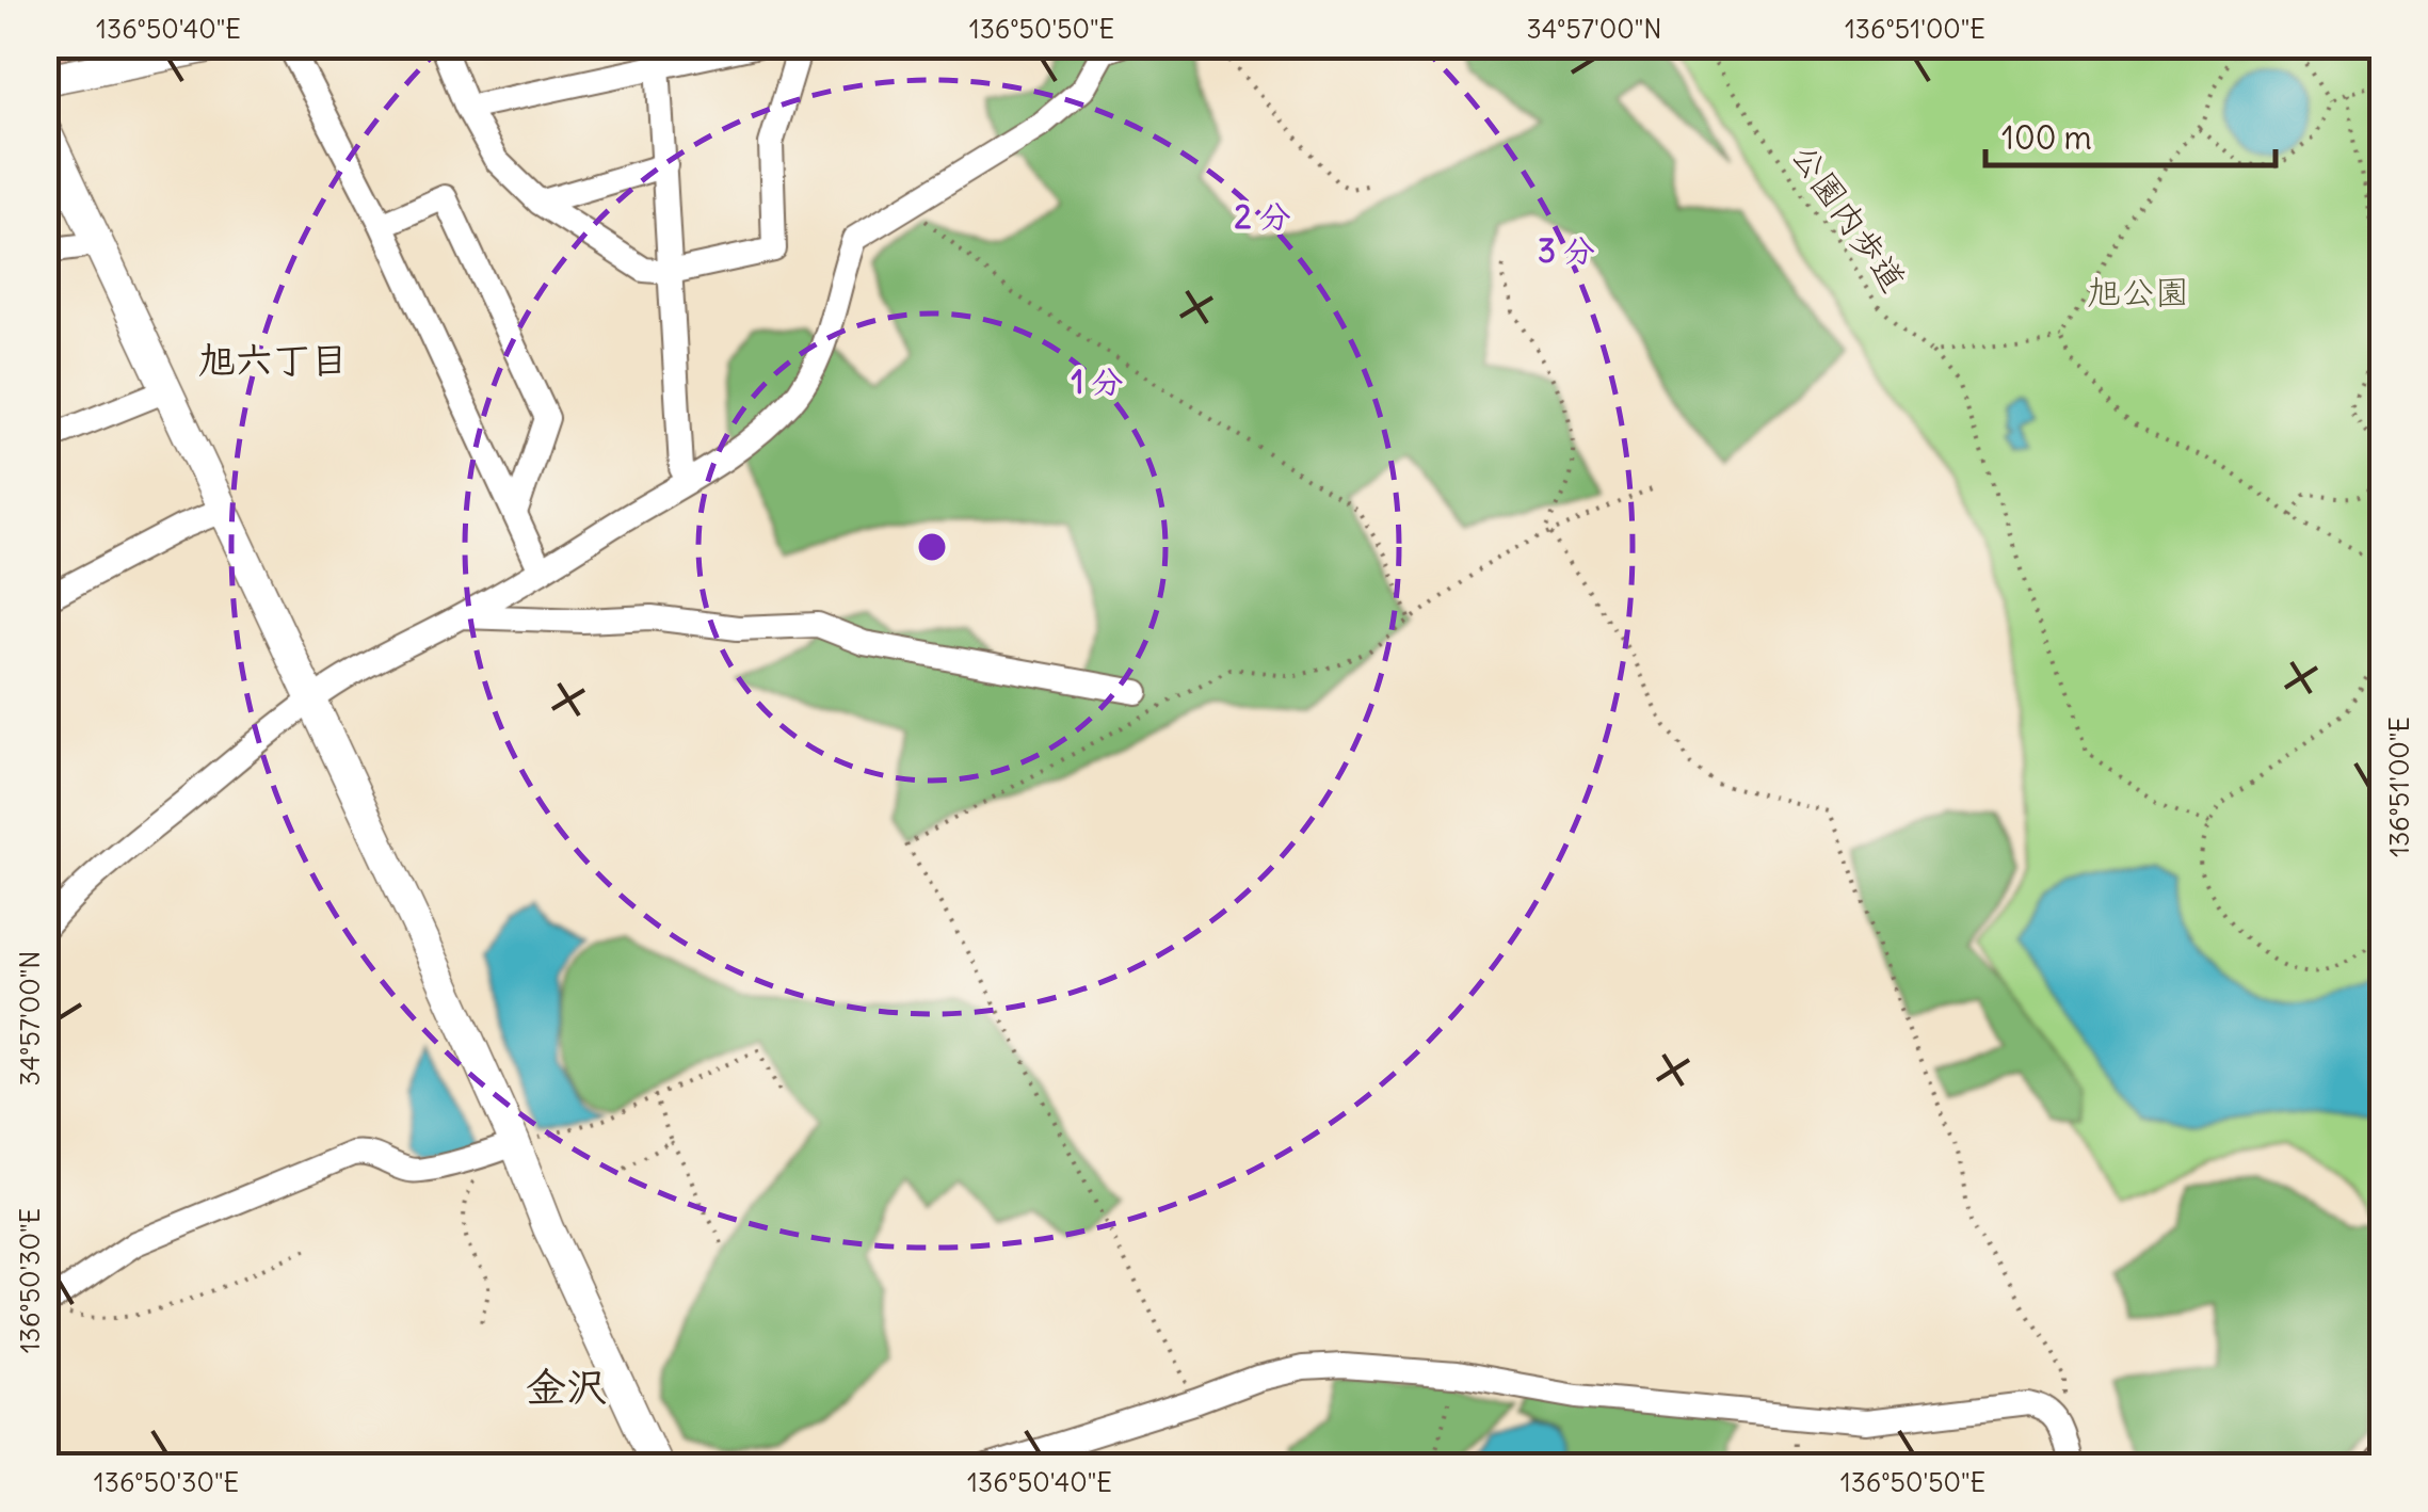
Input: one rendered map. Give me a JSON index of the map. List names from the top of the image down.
{
  "streets": {
    "path": ["公園内歩道"]
  },
  "districts": ["旭六丁目", "金沢"],
  "parks": ["旭公園"],
  "scale_bar": "100 m",
  "coordinates": [
    "136°50'40\"E",
    "136°50'50\"E",
    "34°57'00\"N",
    "136°51'00\"E",
    "136°50'30\"E"
  ],
  "rings": ["2 分", "3 分", "1 分"]
}
